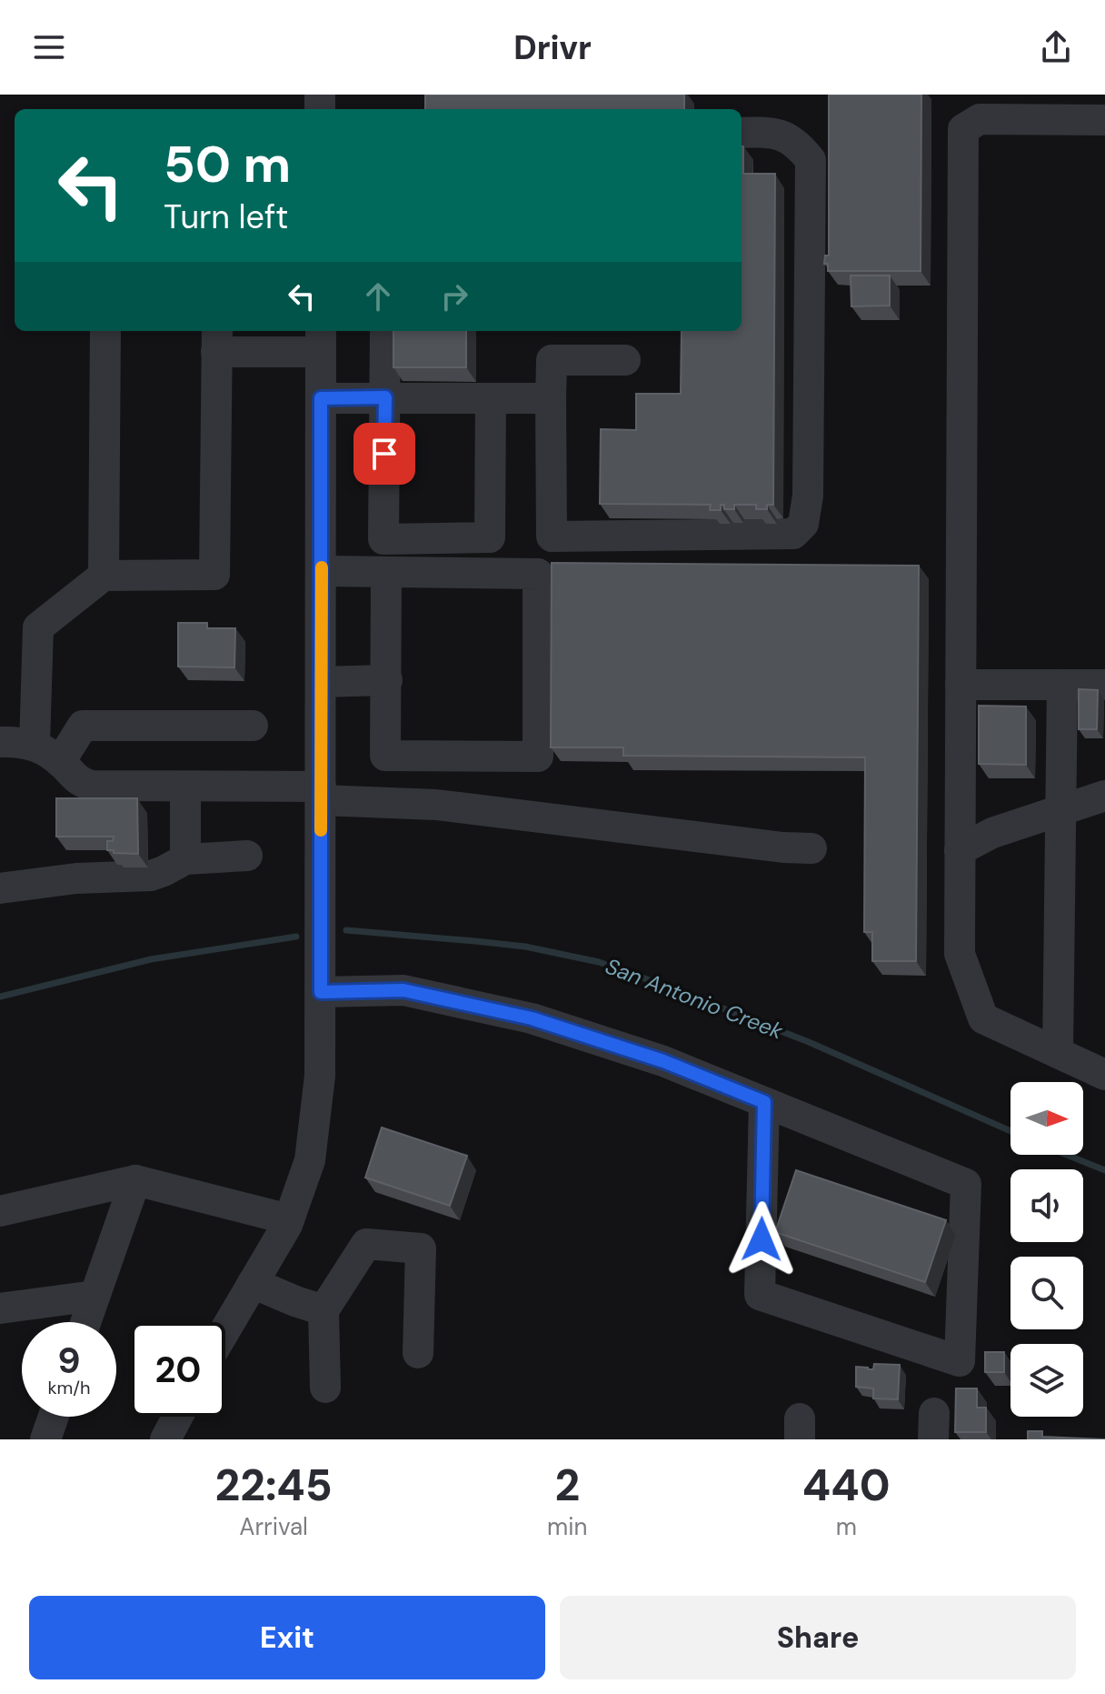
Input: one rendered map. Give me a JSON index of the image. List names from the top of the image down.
{
  "water": ["San Antonio Creek"],
  "north": "right",
  "page": {
    "header": "Drivr",
    "turn": ["50 m", "Turn left"],
    "speed": "9 km/h",
    "limit": "20",
    "eta": [
      "22:45",
      "Arrival",
      "2",
      "min",
      "440",
      "m"
    ],
    "buttons": ["Exit", "Share"]
  }
}
